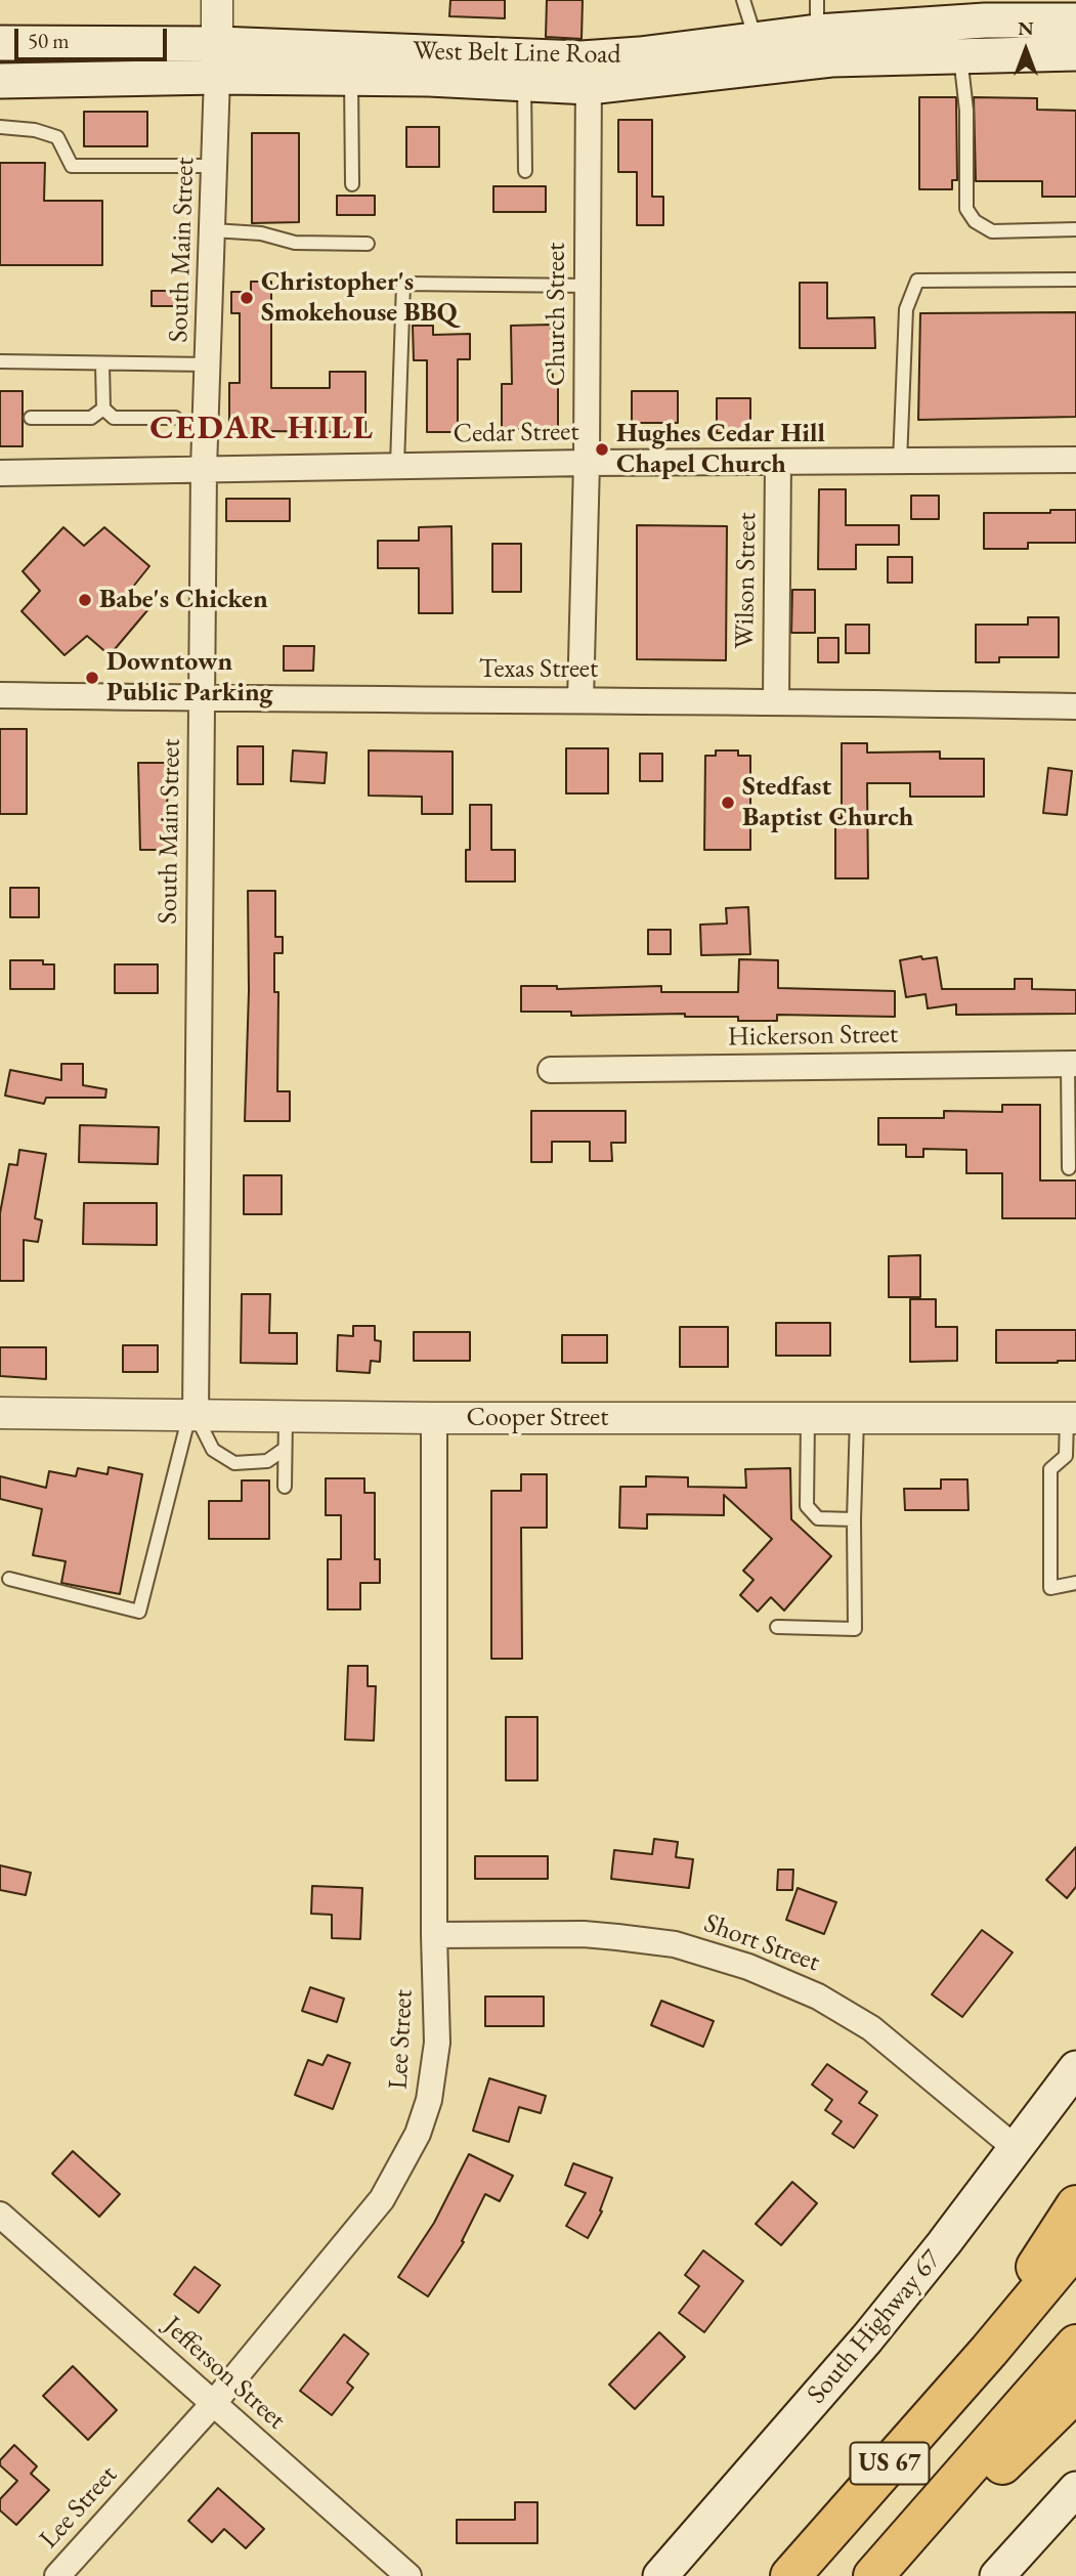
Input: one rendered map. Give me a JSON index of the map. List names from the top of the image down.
{
  "streets": {
    "highway": ["US 67"],
    "main road": ["West Belt Line Road", "South Highway 67"],
    "street": [
      "South Main Street",
      "Church Street",
      "Cedar Street",
      "Wilson Street",
      "Texas Street",
      "Hickerson Street",
      "Cooper Street",
      "Short Street",
      "Lee Street",
      "Jefferson Street"
    ]
  },
  "crossings": [
    ["West Belt Line Road", "South Main Street"],
    ["West Belt Line Road", "Church Street"],
    ["South Main Street", "Cedar Street"],
    ["South Main Street", "Texas Street"],
    ["South Main Street", "Cooper Street"],
    ["Church Street", "Cedar Street"],
    ["Church Street", "Texas Street"],
    ["Cedar Street", "Wilson Street"],
    ["Wilson Street", "Texas Street"],
    ["Cooper Street", "Lee Street"],
    ["Short Street", "Lee Street"],
    ["Short Street", "South Highway 67"],
    ["Lee Street", "Jefferson Street"]
  ],
  "districts": ["CEDAR HILL"],
  "places": [
    "Christopher's Smokehouse BBQ",
    "Hughes Cedar Hill Chapel Church",
    "Babe's Chicken",
    "Downtown Public Parking",
    "Stedfast Baptist Church"
  ],
  "scale_bar": "50 m",
  "north": "top"
}
